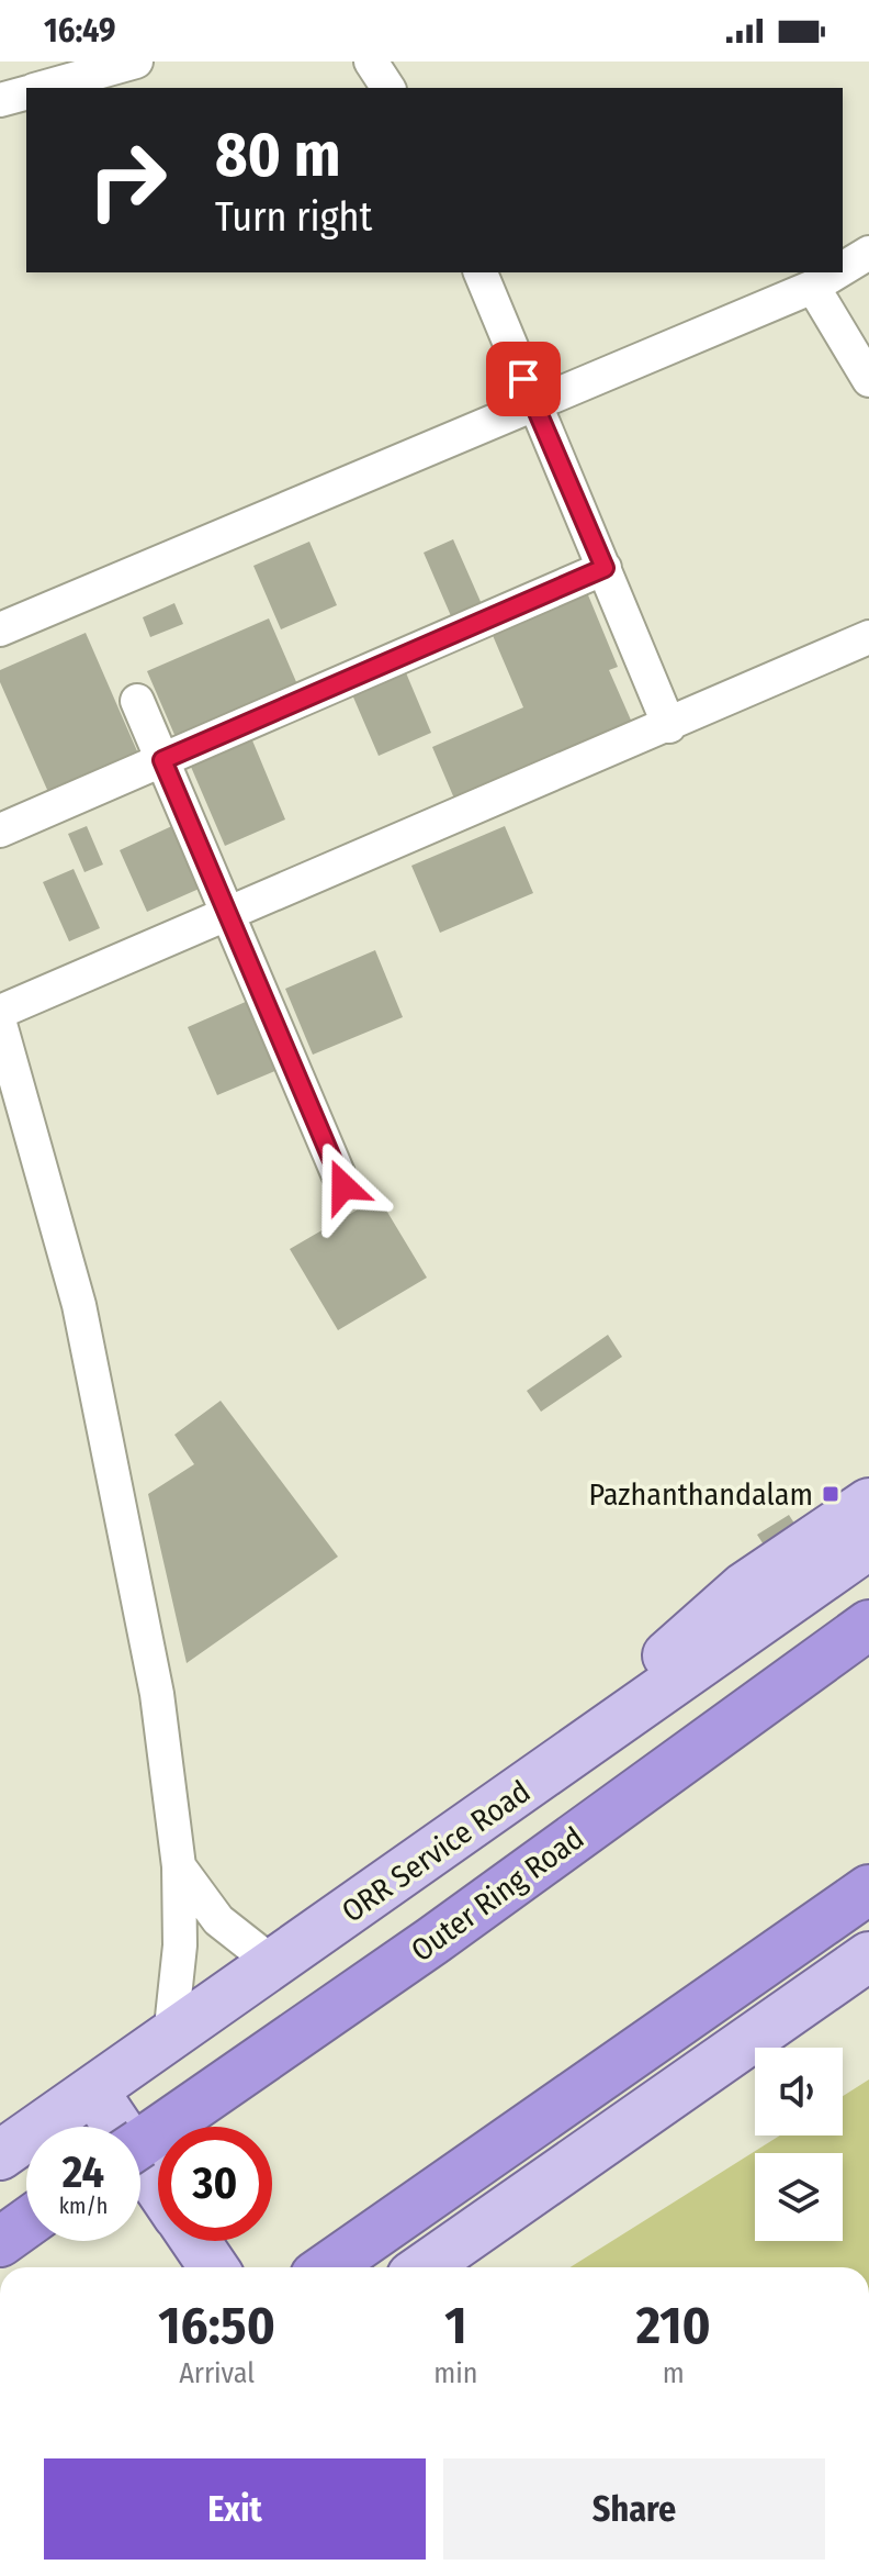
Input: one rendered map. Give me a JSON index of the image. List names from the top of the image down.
{
  "streets": {
    "highway": ["Outer Ring Road"],
    "main road": ["ORR Service Road"]
  },
  "places": {
    "transit": ["Pazhanthandalam"]
  },
  "page": {
    "status": "16:49",
    "turn": ["80 m", "Turn right"],
    "speed": "24 km/h",
    "limit": "30",
    "eta": [
      "16:50",
      "Arrival",
      "1",
      "min",
      "210",
      "m"
    ],
    "buttons": ["Exit", "Share"]
  }
}
